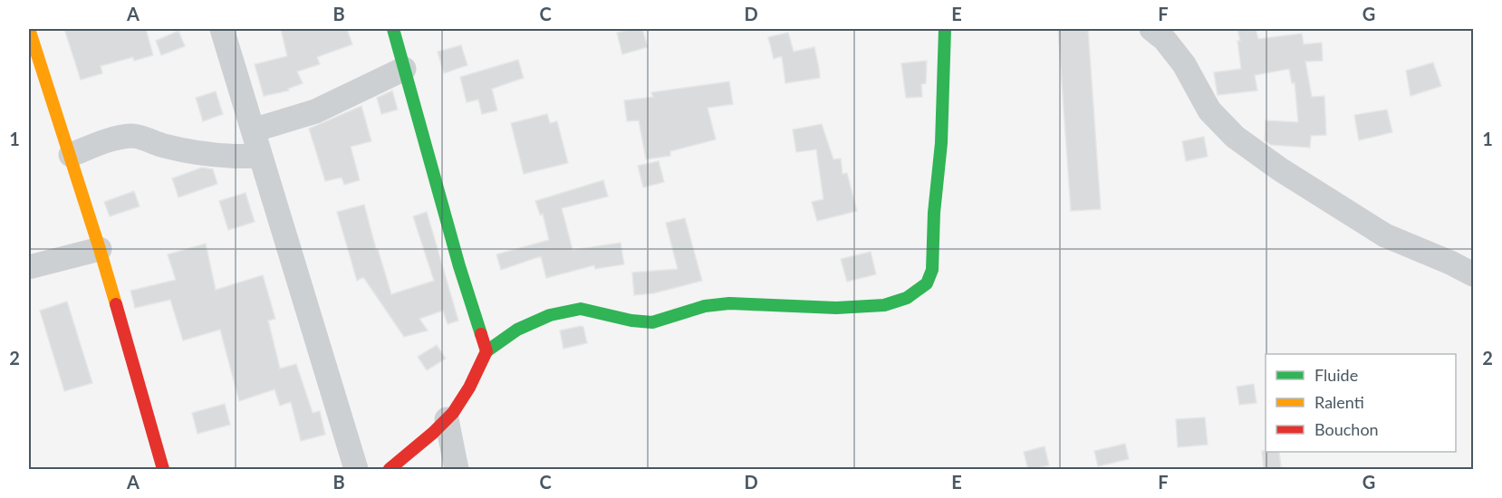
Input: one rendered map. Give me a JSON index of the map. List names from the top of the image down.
{
  "legend": ["Fluide", "Ralenti", "Bouchon"],
  "grid": {
    "columns": [
      "A",
      "B",
      "C",
      "D",
      "E",
      "F",
      "G"
    ],
    "rows": ["1", "2"]
  }
}
